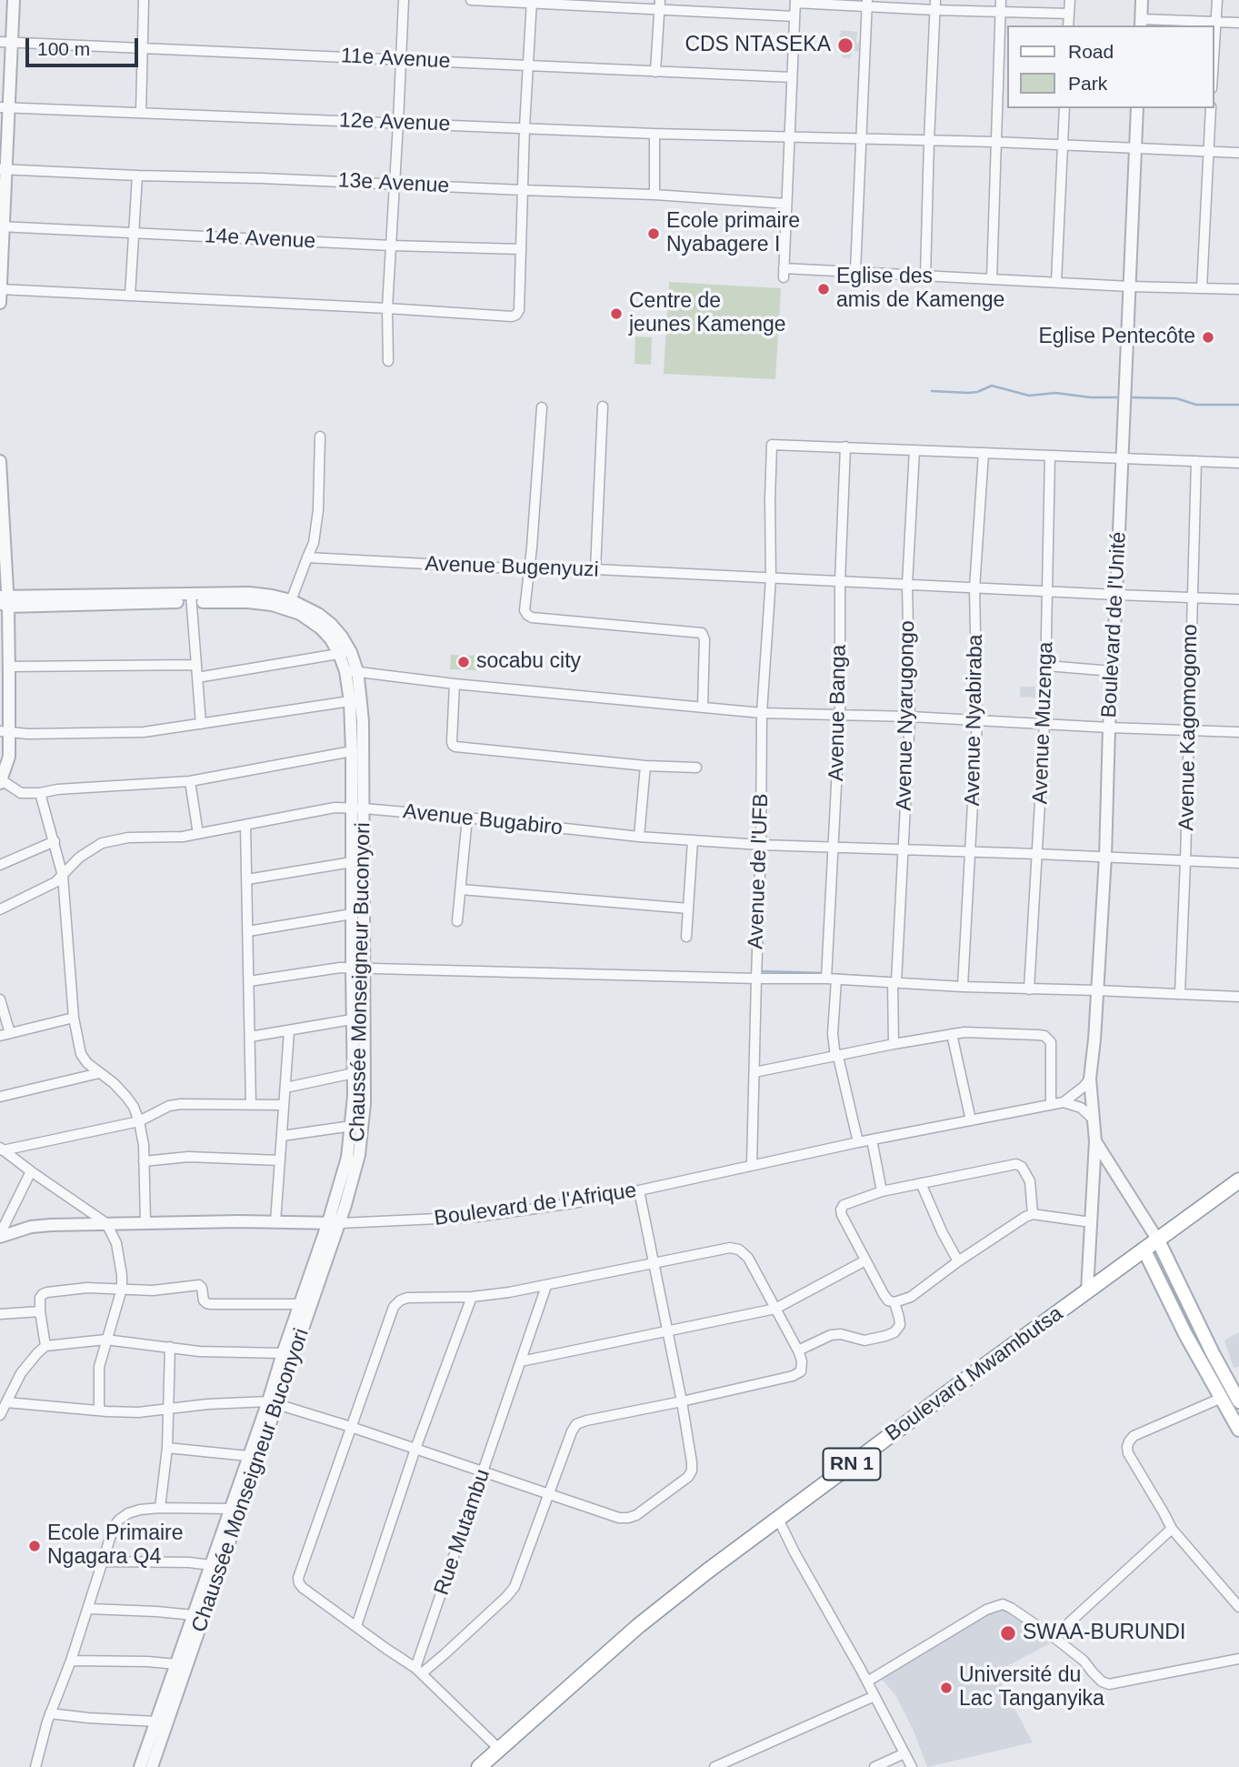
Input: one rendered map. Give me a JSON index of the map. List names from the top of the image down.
{
  "streets": {
    "highway": ["Boulevard Mwambutsa", "RN 1"],
    "street": [
      "11e Avenue",
      "12e Avenue",
      "13e Avenue",
      "14e Avenue",
      "Avenue Bugenyuzi",
      "Boulevard de l'Unité",
      "Avenue Banga",
      "Avenue Nyarugongo",
      "Avenue Nyabiraba",
      "Avenue Muzenga",
      "Avenue Kagomogomo",
      "Avenue Bugabiro",
      "Avenue de l'UFB",
      "Chaussée Monseigneur Buconyori",
      "Boulevard de l'Afrique",
      "Rue Mutambu"
    ]
  },
  "crossings": [
    ["12e Avenue", "Boulevard de l'Unité"],
    ["Avenue Bugenyuzi", "Boulevard de l'Unité"],
    ["Avenue Bugenyuzi", "Avenue Banga"],
    ["Avenue Bugenyuzi", "Avenue Nyarugongo"],
    ["Avenue Bugenyuzi", "Avenue Nyabiraba"],
    ["Avenue Bugenyuzi", "Avenue Muzenga"],
    ["Avenue Bugenyuzi", "Avenue Kagomogomo"],
    ["Avenue Bugenyuzi", "Avenue de l'UFB"],
    ["Boulevard de l'Unité", "Avenue Bugabiro"],
    ["Boulevard de l'Unité", "Boulevard Mwambutsa"],
    ["Avenue Banga", "Avenue Bugabiro"],
    ["Avenue Banga", "Avenue de l'UFB"],
    ["Avenue Banga", "Boulevard de l'Afrique"],
    ["Avenue Nyarugongo", "Avenue Bugabiro"],
    ["Avenue Nyabiraba", "Avenue Bugabiro"],
    ["Avenue Muzenga", "Avenue Bugabiro"],
    ["Avenue Kagomogomo", "Avenue Bugabiro"],
    ["Avenue Bugabiro", "Avenue de l'UFB"],
    ["Avenue Bugabiro", "Chaussée Monseigneur Buconyori"],
    ["Avenue de l'UFB", "Boulevard de l'Afrique"],
    ["Chaussée Monseigneur Buconyori", "Boulevard de l'Afrique"]
  ],
  "places": [
    "CDS NTASEKA",
    "Ecole primaire Nyabagere I",
    "Eglise des amis de Kamenge",
    "Centre de jeunes Kamenge",
    "Eglise Pentecôte",
    "socabu city",
    "Ecole Primaire Ngagara Q4",
    "SWAA-BURUNDI",
    "Université du Lac Tanganyika"
  ],
  "legend": ["Road", "Park"],
  "scale_bar": "100 m"
}
